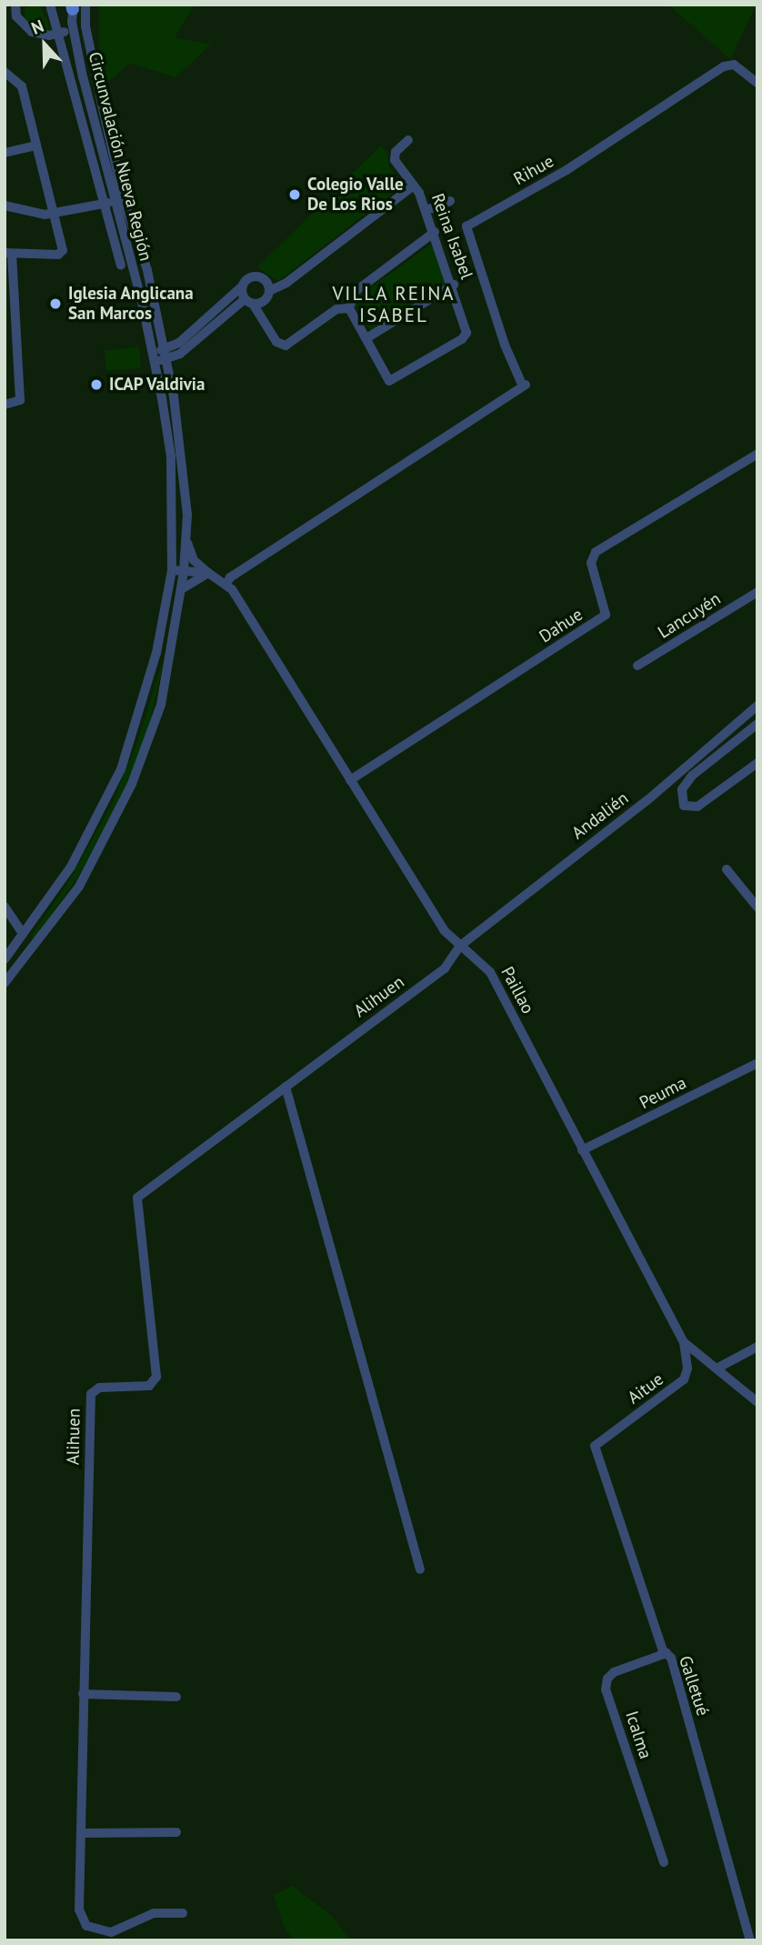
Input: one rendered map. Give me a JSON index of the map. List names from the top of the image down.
{
  "streets": {
    "street": [
      "Circunvalación Nueva Región",
      "Rihue",
      "Reina Isabel",
      "Lancuyén",
      "Dahue",
      "Andalién",
      "Paillao",
      "Alihuen",
      "Peuma",
      "Aitue",
      "Galletué",
      "Icalma"
    ]
  },
  "crossings": [
    ["Circunvalación Nueva Región", "Paillao"],
    ["Rihue", "Paillao"],
    ["Dahue", "Paillao"],
    ["Andalién", "Paillao"],
    ["Andalién", "Alihuen"],
    ["Paillao", "Alihuen"],
    ["Paillao", "Peuma"],
    ["Paillao", "Aitue"],
    ["Aitue", "Galletué"],
    ["Galletué", "Icalma"]
  ],
  "districts": ["VILLA REINA ISABEL"],
  "places": ["Colegio Valle De Los Rios", "Iglesia Anglicana San Marcos", "ICAP Valdivia"],
  "north": "top"
}
